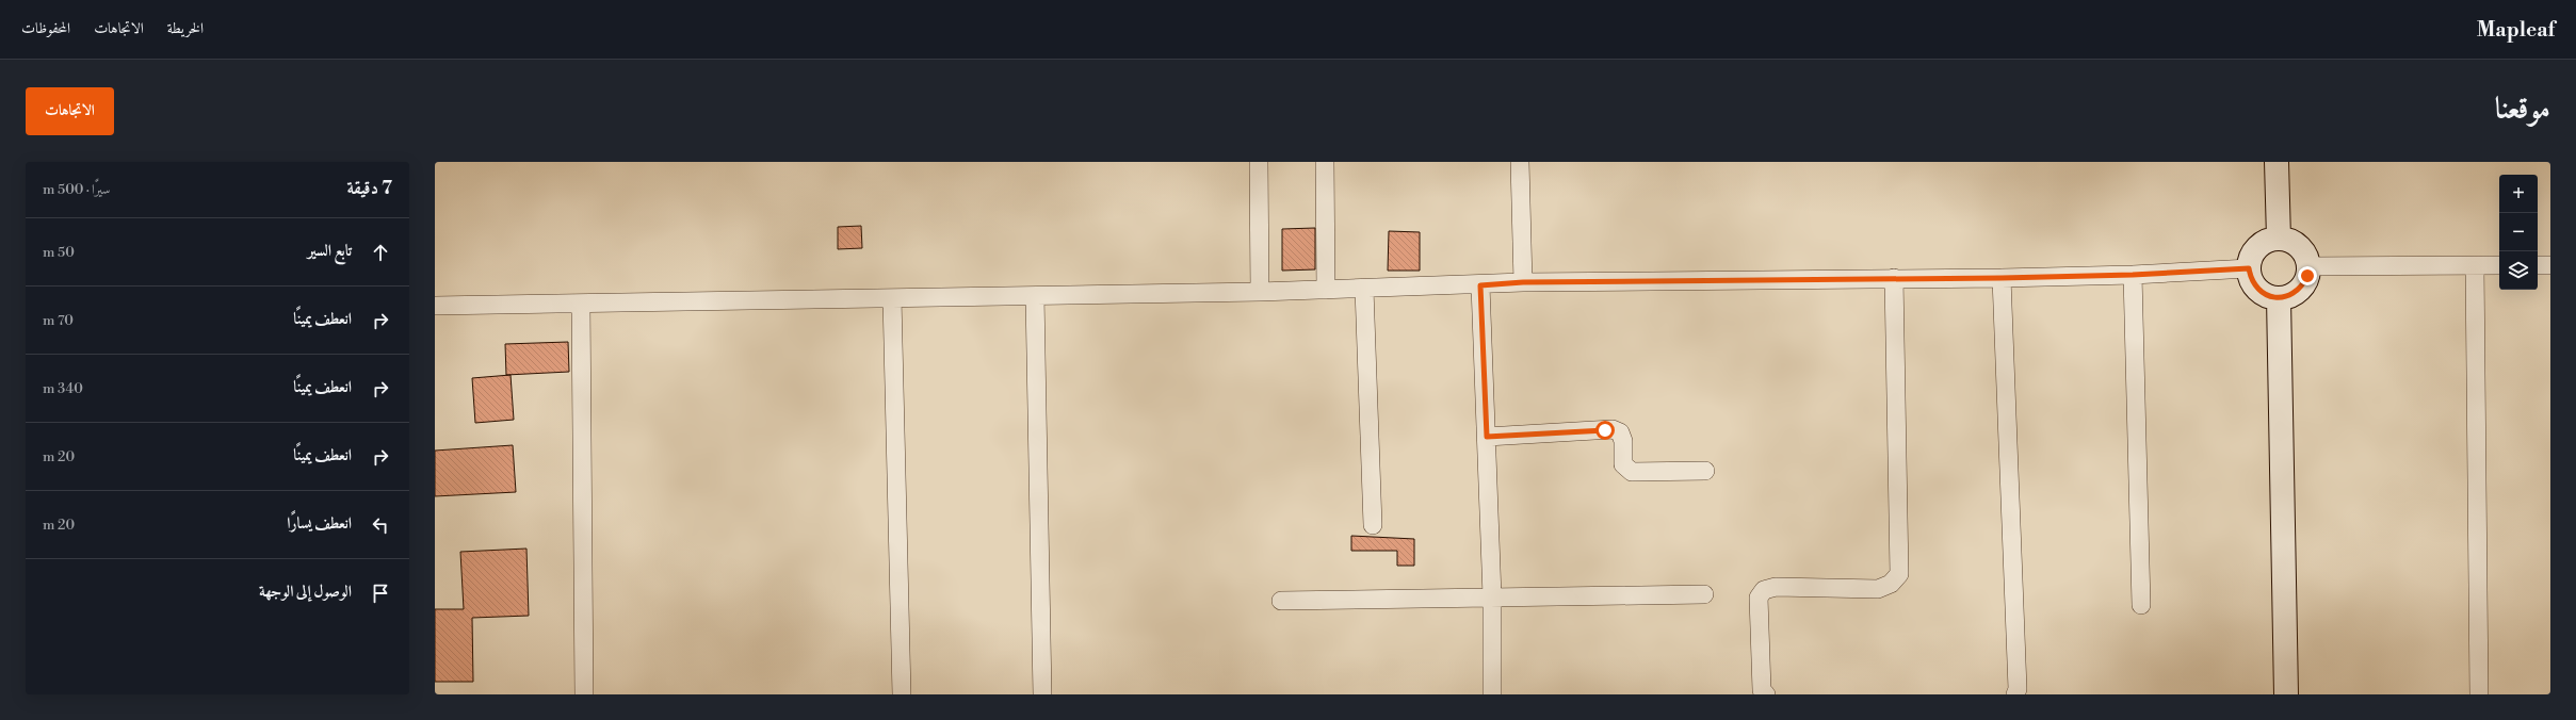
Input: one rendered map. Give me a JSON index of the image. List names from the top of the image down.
{
  "page": {
    "header": "Mapleaf",
    "nav": ["الخريطة", "الاتجاهات", "المحفوظات"],
    "title": "موقعنا",
    "buttons": "الاتجاهات",
    "heading": ["7 دقيقة", "سيرًا · 500 m"],
    "map_buttons": ["+", "−"],
    "list": [
      ["تابع السير", "50 m"],
      ["انعطف يمينًا", "70 m"],
      ["انعطف يمينًا", "340 m"],
      ["انعطف يمينًا", "20 m"],
      ["انعطف يسارًا", "20 m"],
      "الوصول إلى الوجهة"
    ]
  }
}
